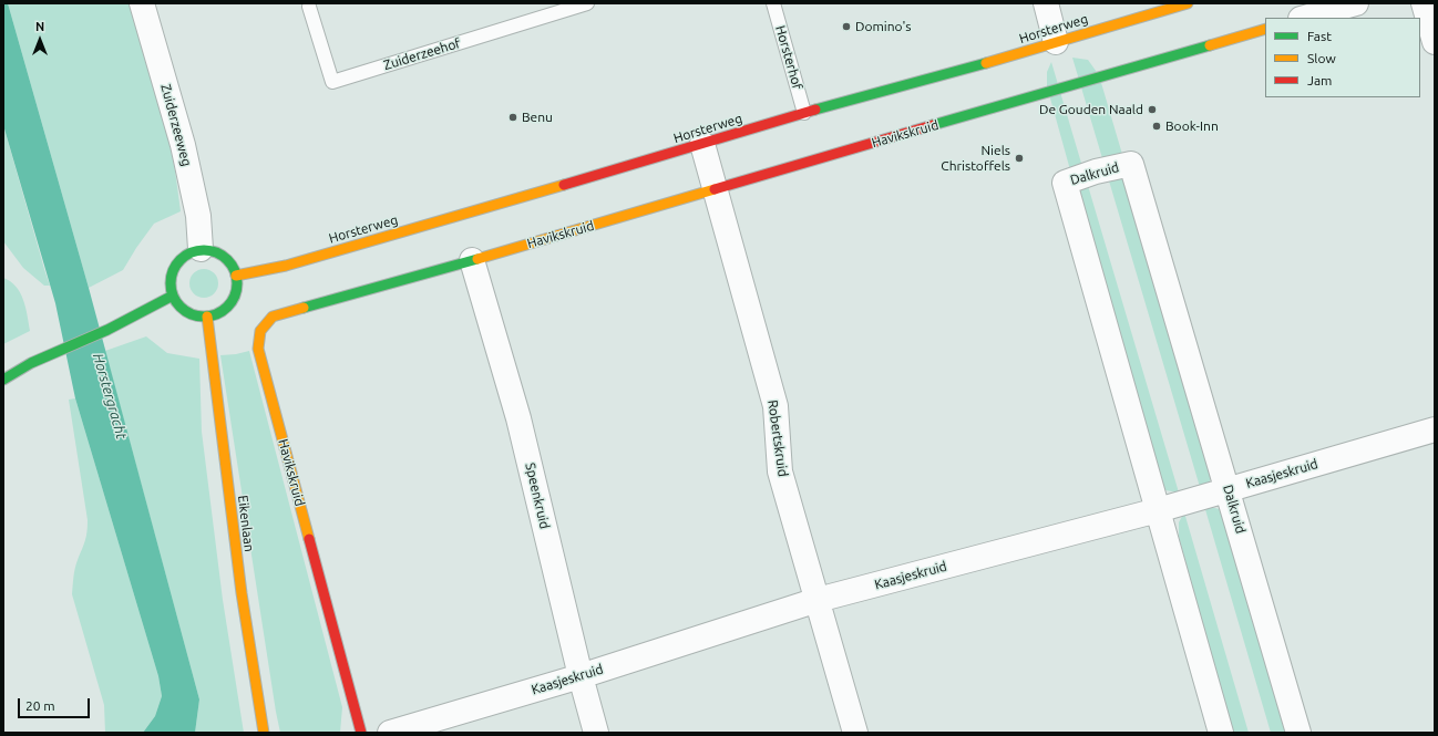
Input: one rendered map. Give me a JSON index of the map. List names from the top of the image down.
{
  "streets": {
    "street": [
      "Horsterweg",
      "Zuiderzeeweg",
      "Havikskruid",
      "Dalkruid",
      "Robertskruid",
      "Kaasjeskruid",
      "Speenkruid",
      "Eikenlaan"
    ],
    "lane": ["Zuiderzeehof", "Horsterhof"]
  },
  "crossings": [
    ["Horsterweg", "Horsterhof"],
    ["Horsterweg", "Zuiderzeeweg"],
    ["Horsterweg", "Robertskruid"],
    ["Horsterweg", "Eikenlaan"],
    ["Zuiderzeeweg", "Eikenlaan"],
    ["Havikskruid", "Robertskruid"],
    ["Havikskruid", "Speenkruid"],
    ["Dalkruid", "Kaasjeskruid"],
    ["Robertskruid", "Kaasjeskruid"],
    ["Kaasjeskruid", "Speenkruid"]
  ],
  "water": ["Horstergracht"],
  "places": [
    "Domino's",
    "De Gouden Naald",
    "Benu",
    "Book-Inn",
    "Niels Christoffels"
  ],
  "legend": ["Fast", "Slow", "Jam"],
  "scale_bar": "20 m",
  "north": "top"
}
